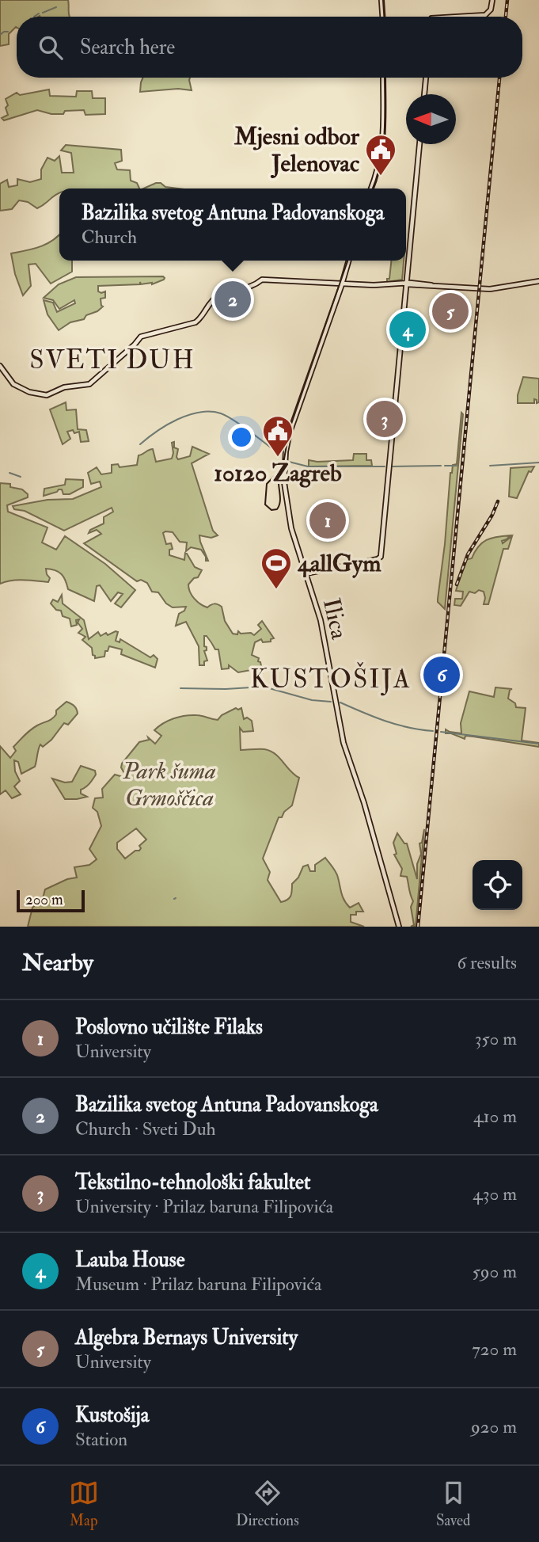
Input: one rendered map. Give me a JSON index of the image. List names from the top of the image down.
{
  "streets": {
    "main road": ["Ilica"]
  },
  "districts": ["SVETI DUH", "KUSTOŠIJA"],
  "parks": ["Park šuma Grmoščica"],
  "places": {
    "public building": ["Mjesni odbor Jelenovac", "10120 Zagreb"],
    "sports": ["4allGym"]
  },
  "scale_bar": "200 m",
  "north": "left",
  "page": {
    "search": "Search here",
    "popup": ["Bazilika svetog Antuna Padovanskoga", "Church"],
    "pins": [
      "2",
      "5",
      "4",
      "3",
      "1",
      "6"
    ],
    "scale": "200 m",
    "heading": ["Nearby", "6 results"],
    "list": [
      {
        "mark": "1",
        "name": "Poslovno učilište Filaks",
        "note": "University",
        "value": "350 m"
      },
      {
        "mark": "2",
        "name": "Bazilika svetog Antuna Padovanskoga",
        "note": "Church · Sveti Duh",
        "value": "410 m"
      },
      {
        "mark": "3",
        "name": "Tekstilno-tehnološki fakultet",
        "note": "University · Prilaz baruna Filipovića",
        "value": "430 m"
      },
      {
        "mark": "4",
        "name": "Lauba House",
        "note": "Museum · Prilaz baruna Filipovića",
        "value": "590 m"
      },
      {
        "mark": "5",
        "name": "Algebra Bernays University",
        "note": "University",
        "value": "720 m"
      },
      {
        "mark": "6",
        "name": "Kustošija",
        "note": "Station",
        "value": "920 m"
      }
    ],
    "nav": ["Map", "Directions", "Saved"]
  }
}
